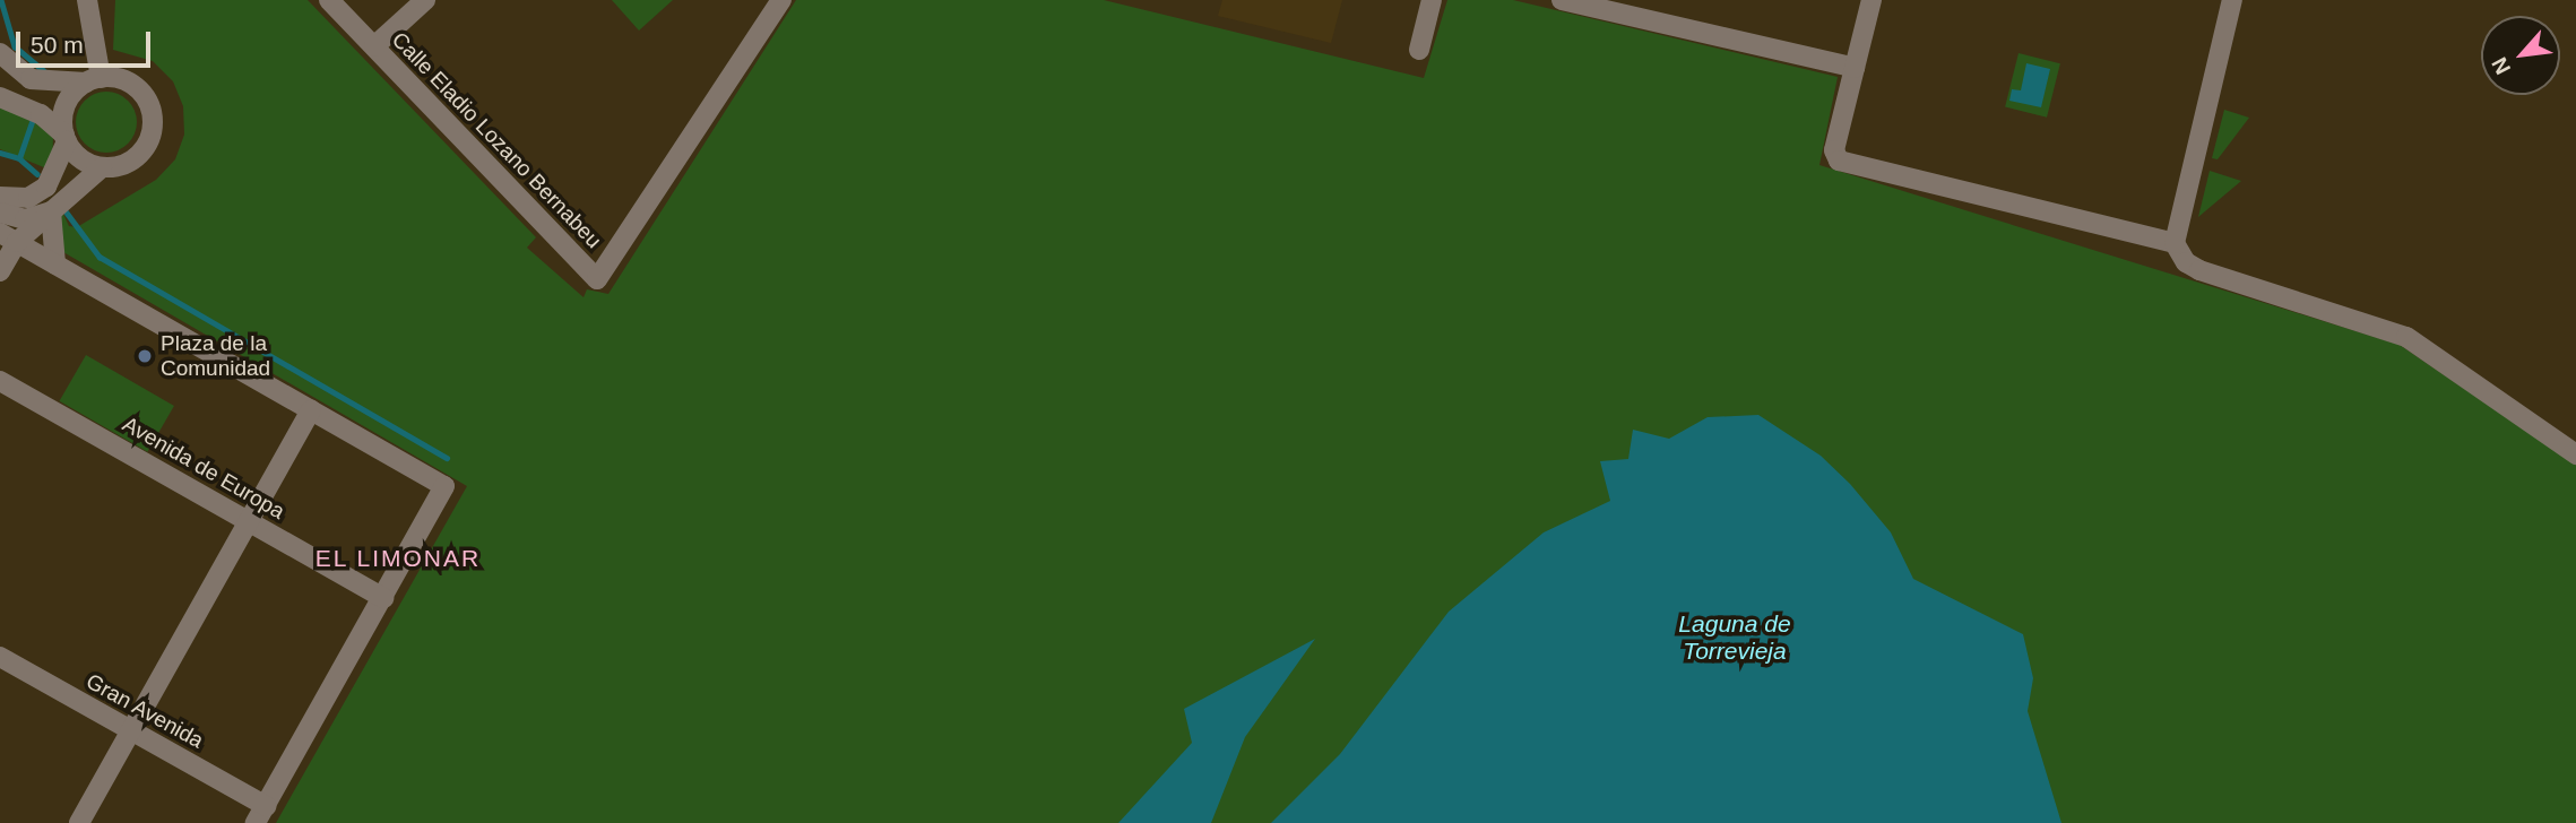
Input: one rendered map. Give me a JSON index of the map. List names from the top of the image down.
{
  "streets": {
    "street": ["Calle Eladio Lozano Bernabeu", "Avenida de Europa", "Gran Avenida"]
  },
  "districts": ["EL LIMONAR"],
  "water": ["Laguna de Torrevieja"],
  "places": ["Plaza de la Comunidad"],
  "scale_bar": "50 m",
  "north": "bottom left"
}
